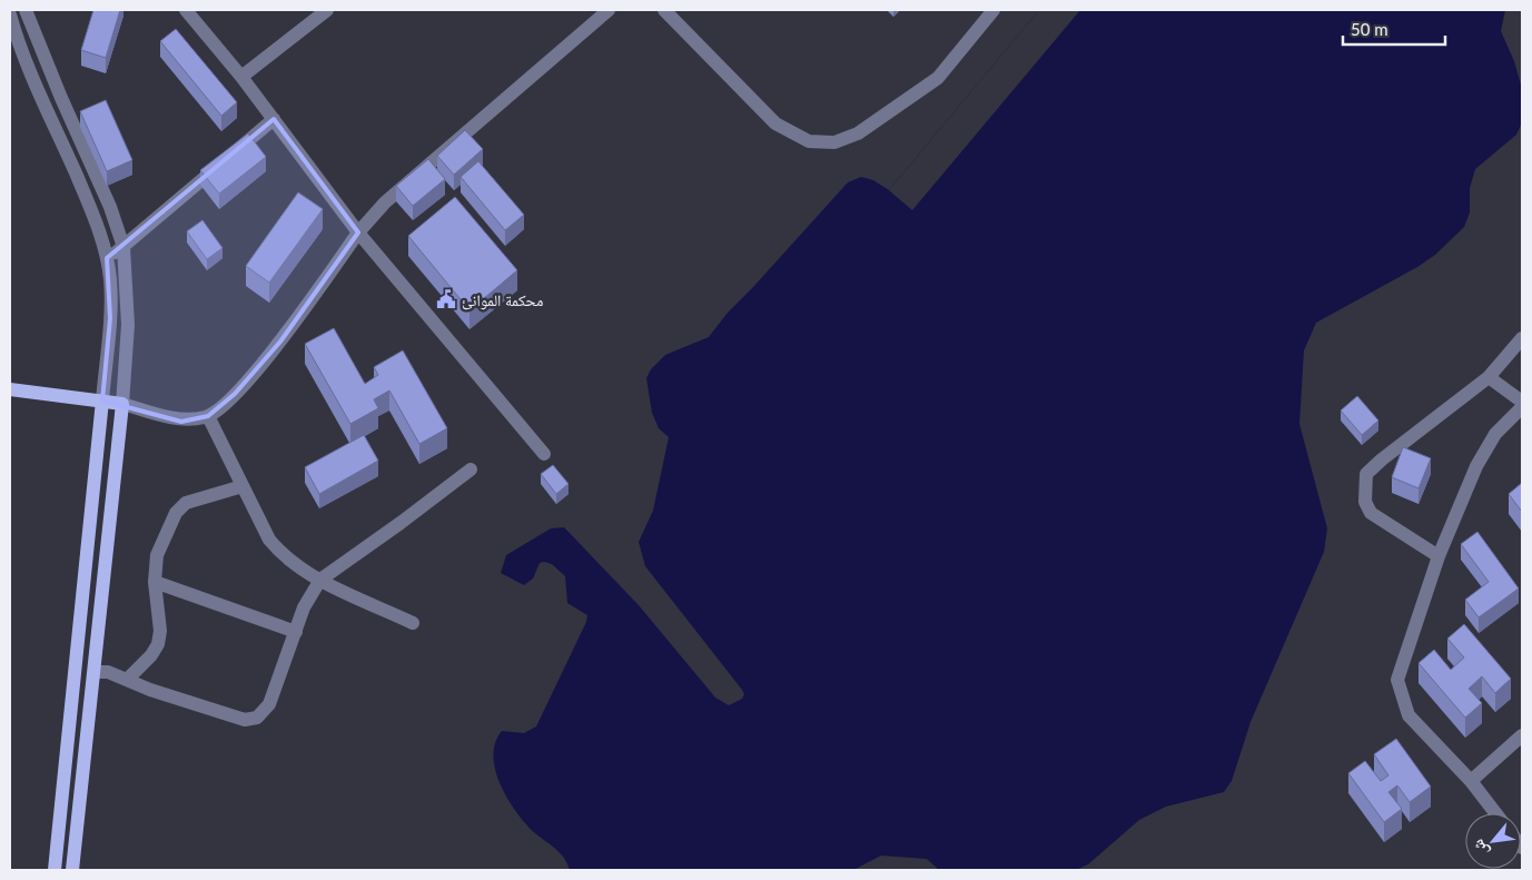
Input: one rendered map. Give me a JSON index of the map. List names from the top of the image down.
{
  "places": {
    "public building": ["محكمة الموانئ"]
  },
  "scale_bar": "50 m",
  "north": "bottom left"
}
